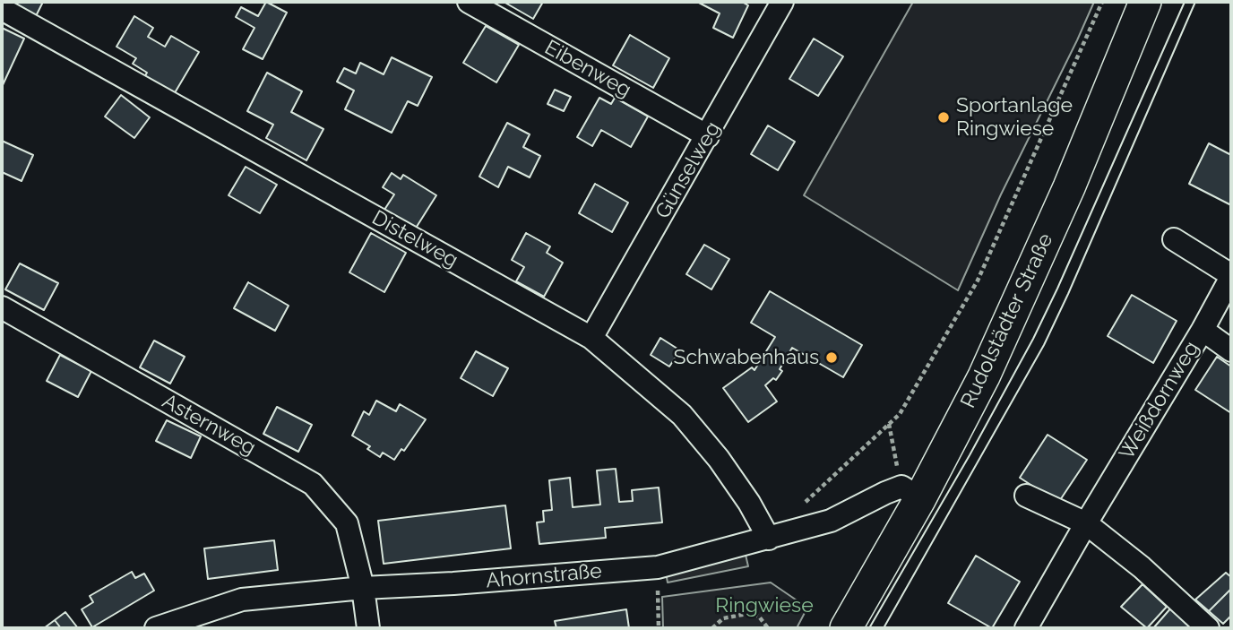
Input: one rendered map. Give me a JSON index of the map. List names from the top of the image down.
{
  "streets": {
    "main road": ["Rudolstädter Straße"],
    "street": [
      "Eibenweg",
      "Günselweg",
      "Distelweg",
      "Weißdornweg",
      "Asternweg",
      "Ahornstraße"
    ]
  },
  "crossings": [
    ["Eibenweg", "Günselweg"],
    ["Günselweg", "Distelweg"],
    ["Distelweg", "Ahornstraße"],
    ["Rudolstädter Straße", "Ahornstraße"],
    ["Asternweg", "Ahornstraße"]
  ],
  "parks": ["Ringwiese"],
  "places": ["Sportanlage Ringwiese", "Schwabenhaus"]
}
